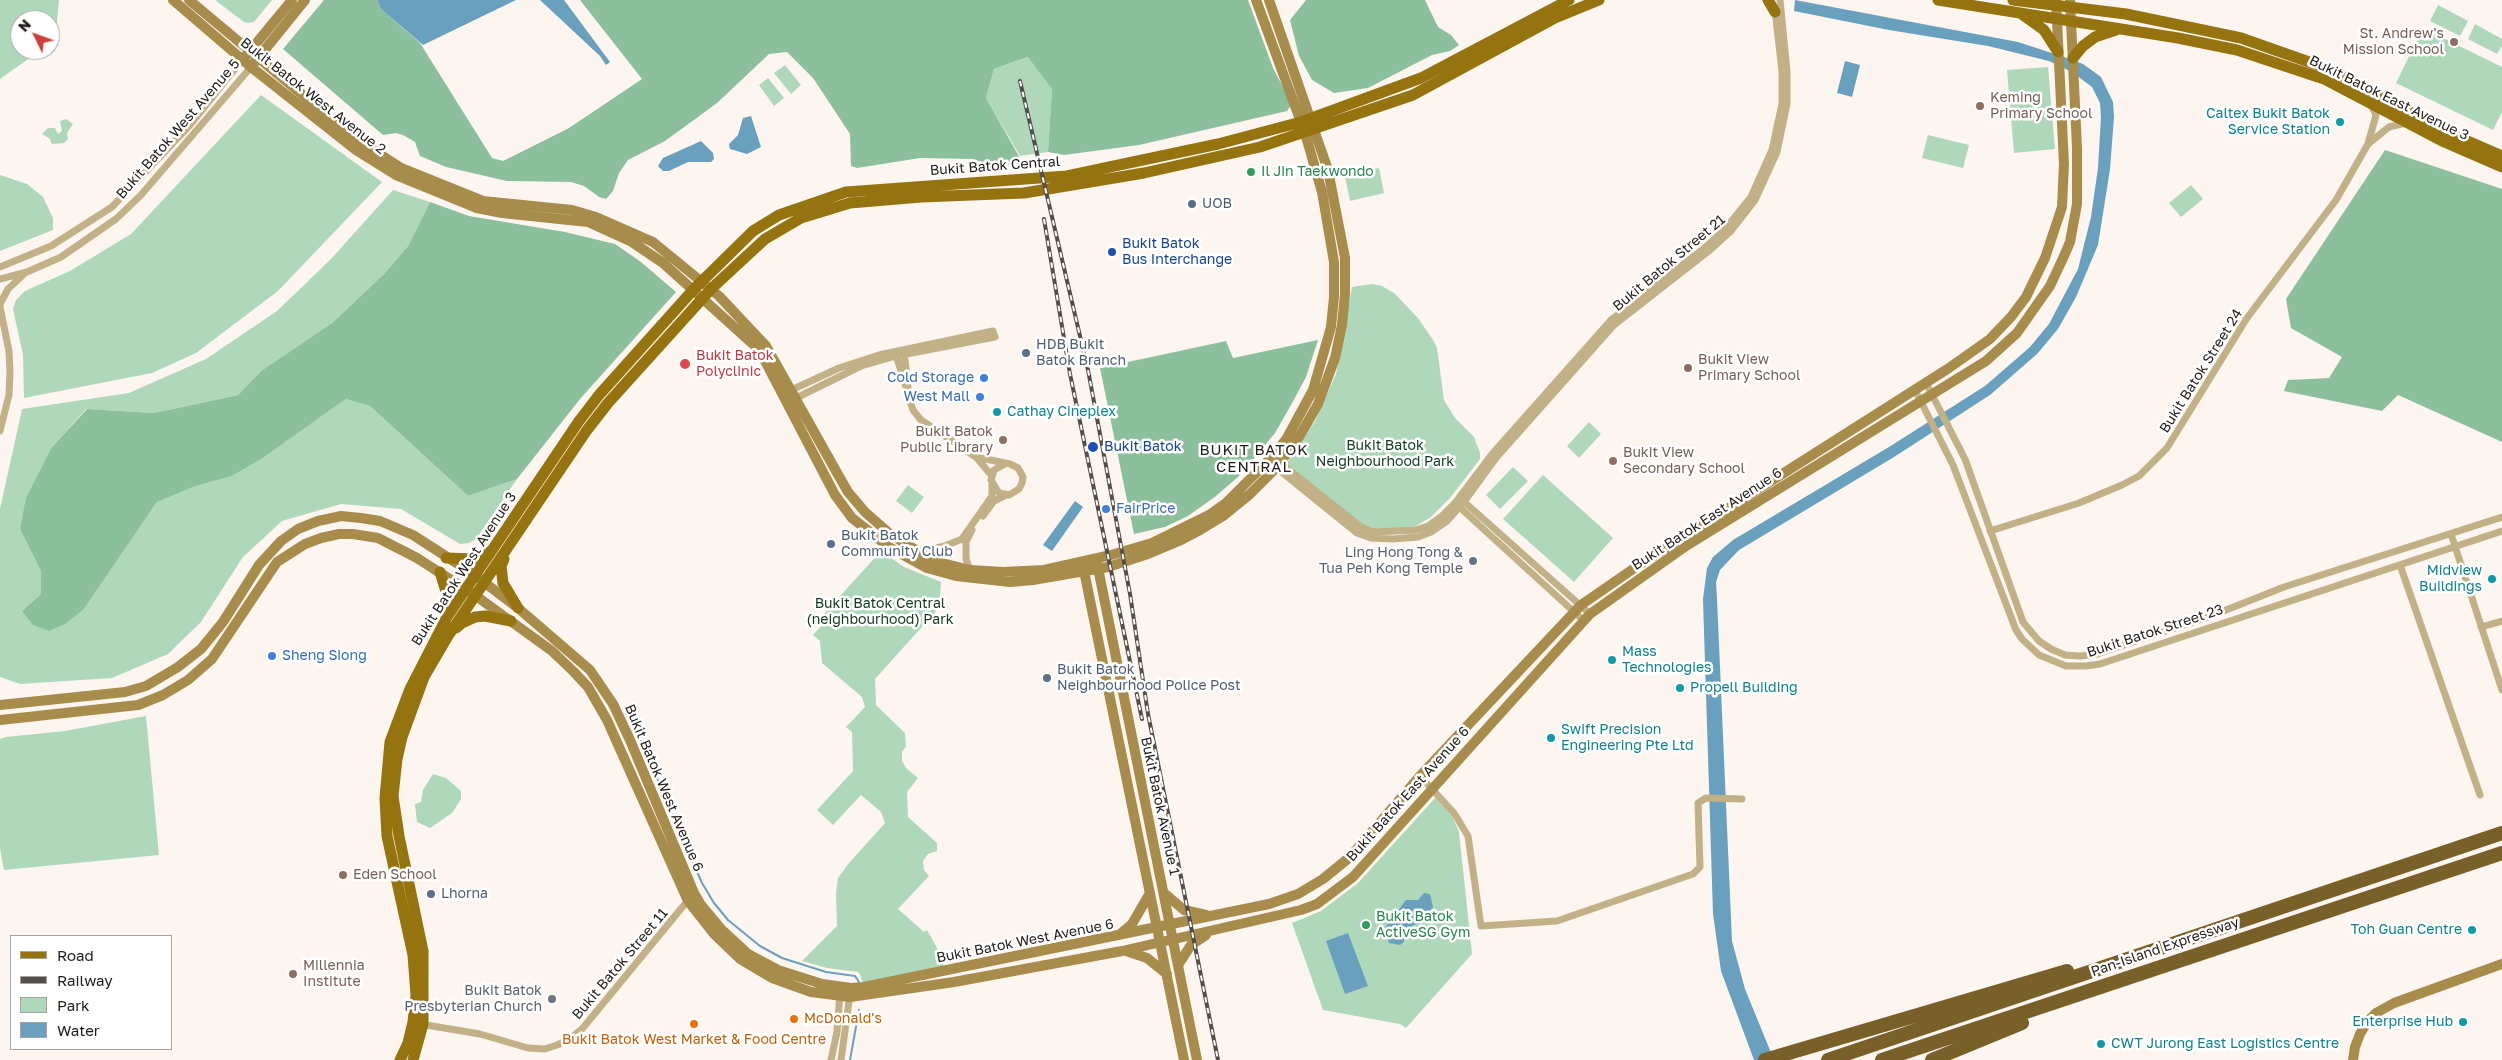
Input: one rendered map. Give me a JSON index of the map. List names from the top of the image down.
{
  "streets": {
    "highway": ["Pan-Island Expressway"],
    "main road": [
      "Bukit Batok West Avenue 2",
      "Bukit Batok East Avenue 3",
      "Bukit Batok West Avenue 5",
      "Bukit Batok Central",
      "Bukit Batok East Avenue 6",
      "Bukit Batok West Avenue 3",
      "Bukit Batok West Avenue 6",
      "Bukit Batok Avenue 1"
    ],
    "street": [
      "Bukit Batok Street 21",
      "Bukit Batok Street 24",
      "Bukit Batok Street 23",
      "Bukit Batok Street 11"
    ]
  },
  "crossings": [
    ["Bukit Batok West Avenue 2", "Bukit Batok West Avenue 5"],
    ["Bukit Batok West Avenue 2", "Bukit Batok Central"],
    ["Bukit Batok West Avenue 2", "Bukit Batok West Avenue 3"],
    ["Bukit Batok East Avenue 3", "Bukit Batok Street 24"],
    ["Bukit Batok East Avenue 3", "Bukit Batok East Avenue 6"],
    ["Bukit Batok Central", "Bukit Batok West Avenue 3"],
    ["Bukit Batok Street 24", "Bukit Batok Street 23"],
    ["Bukit Batok East Avenue 6", "Bukit Batok Street 23"],
    ["Bukit Batok East Avenue 6", "Bukit Batok West Avenue 6"],
    ["Bukit Batok East Avenue 6", "Bukit Batok Avenue 1"],
    ["Bukit Batok West Avenue 3", "Bukit Batok West Avenue 6"],
    ["Bukit Batok West Avenue 3", "Bukit Batok Street 11"],
    ["Bukit Batok West Avenue 6", "Bukit Batok Avenue 1"],
    ["Bukit Batok West Avenue 6", "Bukit Batok Street 11"]
  ],
  "districts": ["BUKIT BATOK CENTRAL"],
  "parks": ["Bukit Batok Neighbourhood Park", "Bukit Batok Central (neighbourhood) Park"],
  "places": [
    "St. Andrew's Mission School",
    "Keming Primary School",
    "Caltex Bukit Batok Service Station",
    "Il Jin Taekwondo",
    "UOB",
    "Bukit Batok Bus Interchange",
    "HDB Bukit Batok Branch",
    "Bukit Batok Polyclinic",
    "Bukit View Primary School",
    "Cold Storage",
    "West Mall",
    "Cathay Cineplex",
    "Bukit Batok Public Library",
    "Bukit Batok",
    "Bukit View Secondary School",
    "FairPrice",
    "Bukit Batok Community Club",
    "Ling Hong Tong & Tua Peh Kong Temple",
    "Midview Buildings",
    "Sheng Siong",
    "Mass Technologies",
    "Bukit Batok Neighbourhood Police Post",
    "Propell Building",
    "Swift Precision Engineering Pte Ltd",
    "Eden School",
    "Lhorna",
    "Bukit Batok ActiveSG Gym",
    "Toh Guan Centre",
    "Millennia Institute",
    "Bukit Batok Presbyterian Church",
    "McDonald's",
    "Enterprise Hub",
    "Bukit Batok West Market & Food Centre",
    "CWT Jurong East Logistics Centre"
  ],
  "legend": [
    "Road",
    "Railway",
    "Park",
    "Water"
  ],
  "north": "top left"
}
